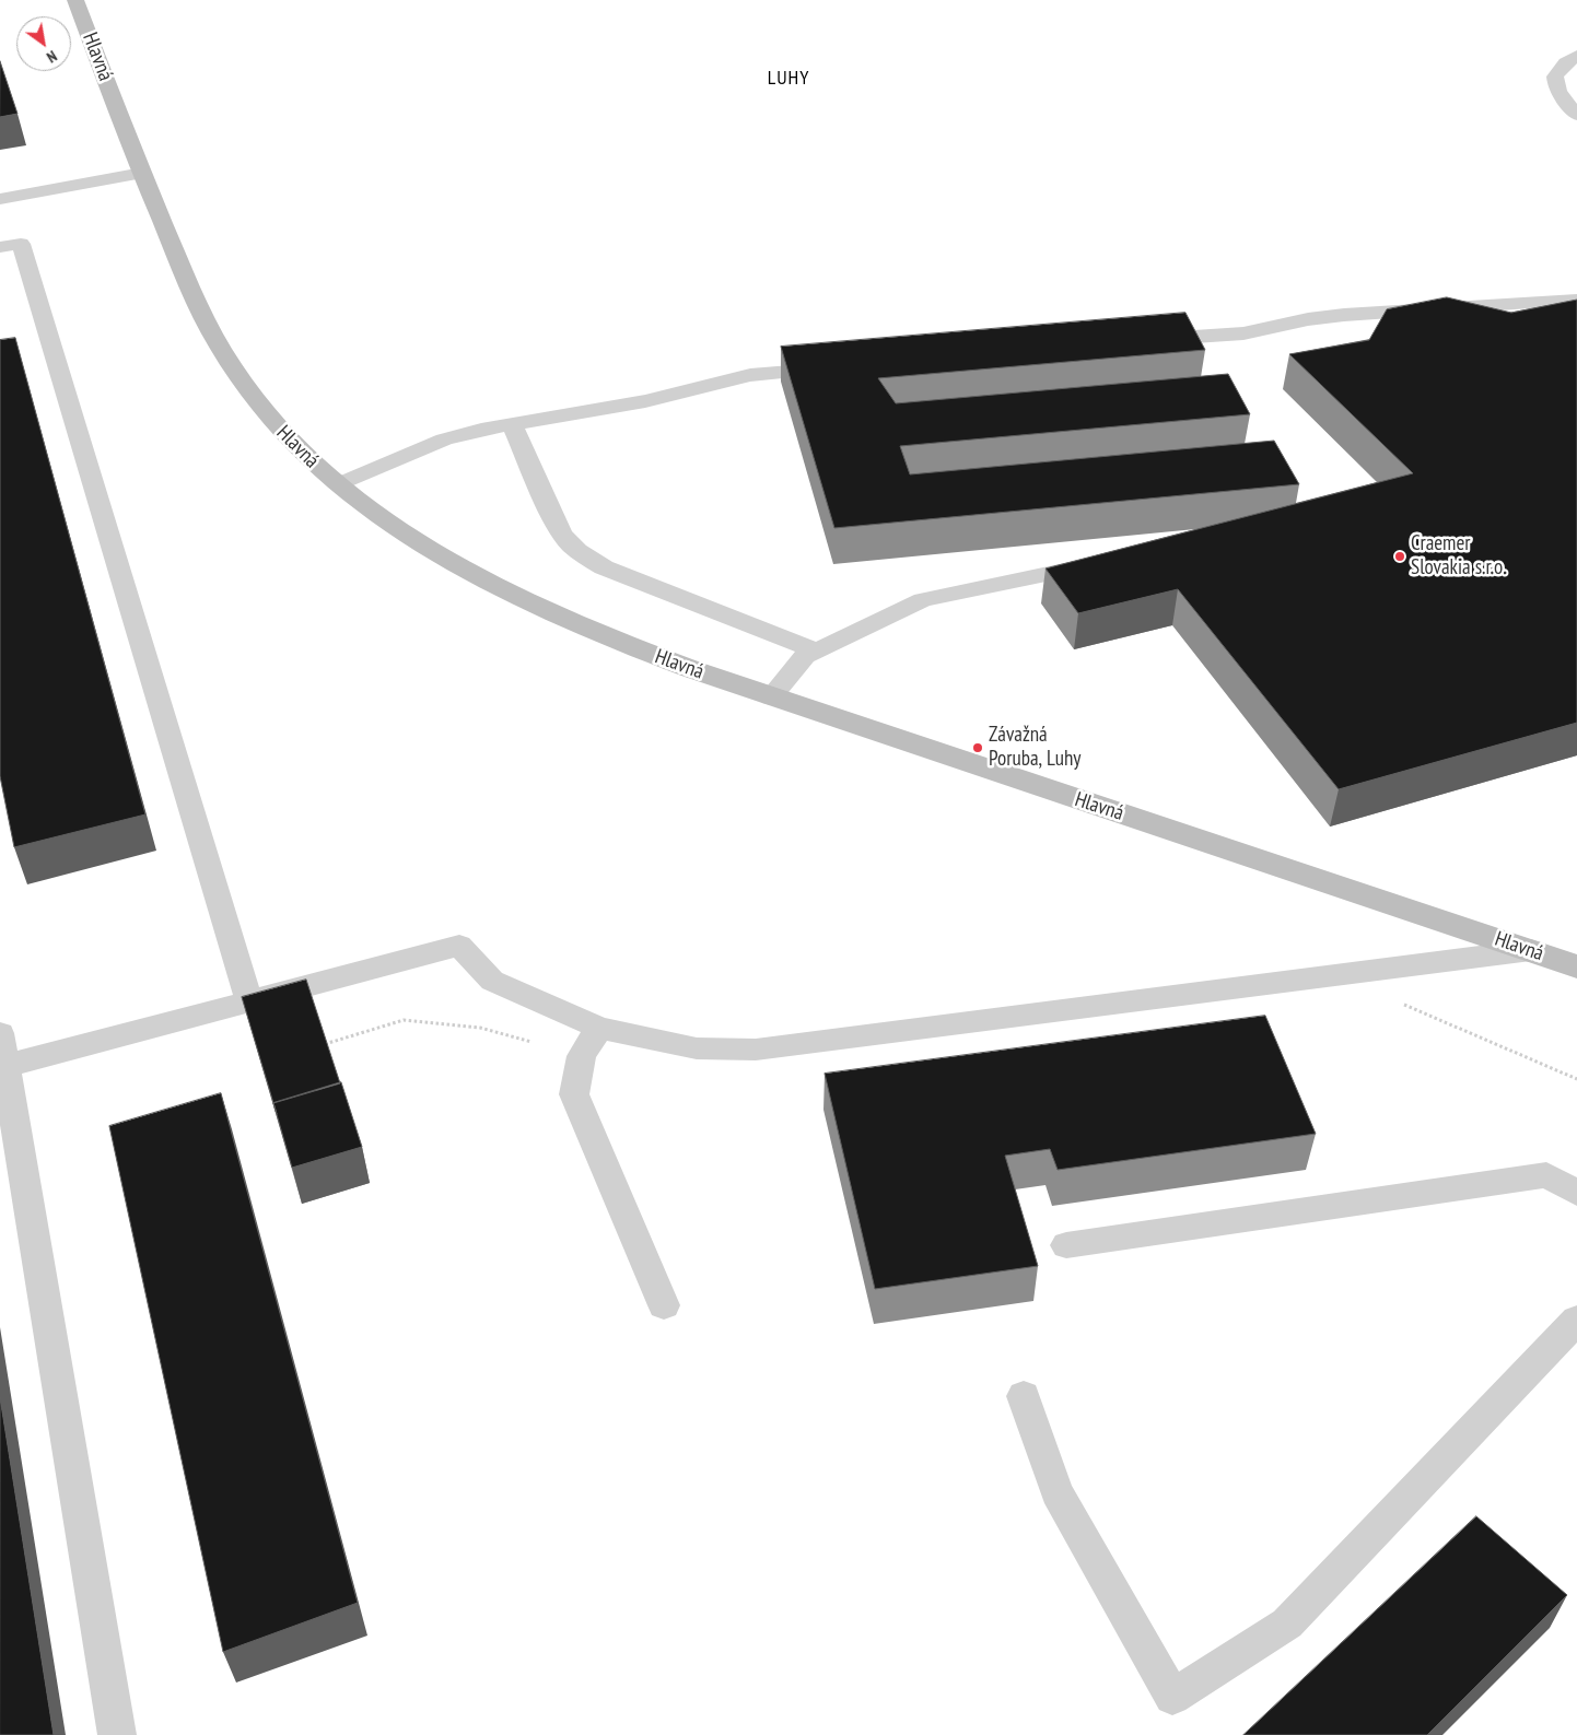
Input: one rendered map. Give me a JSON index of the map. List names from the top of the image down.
{
  "streets": {
    "street": ["Hlavná"]
  },
  "districts": ["LUHY"],
  "places": ["Craemer Slovakia s.r.o.", "Závažná Poruba, Luhy"],
  "north": "bottom right"
}
